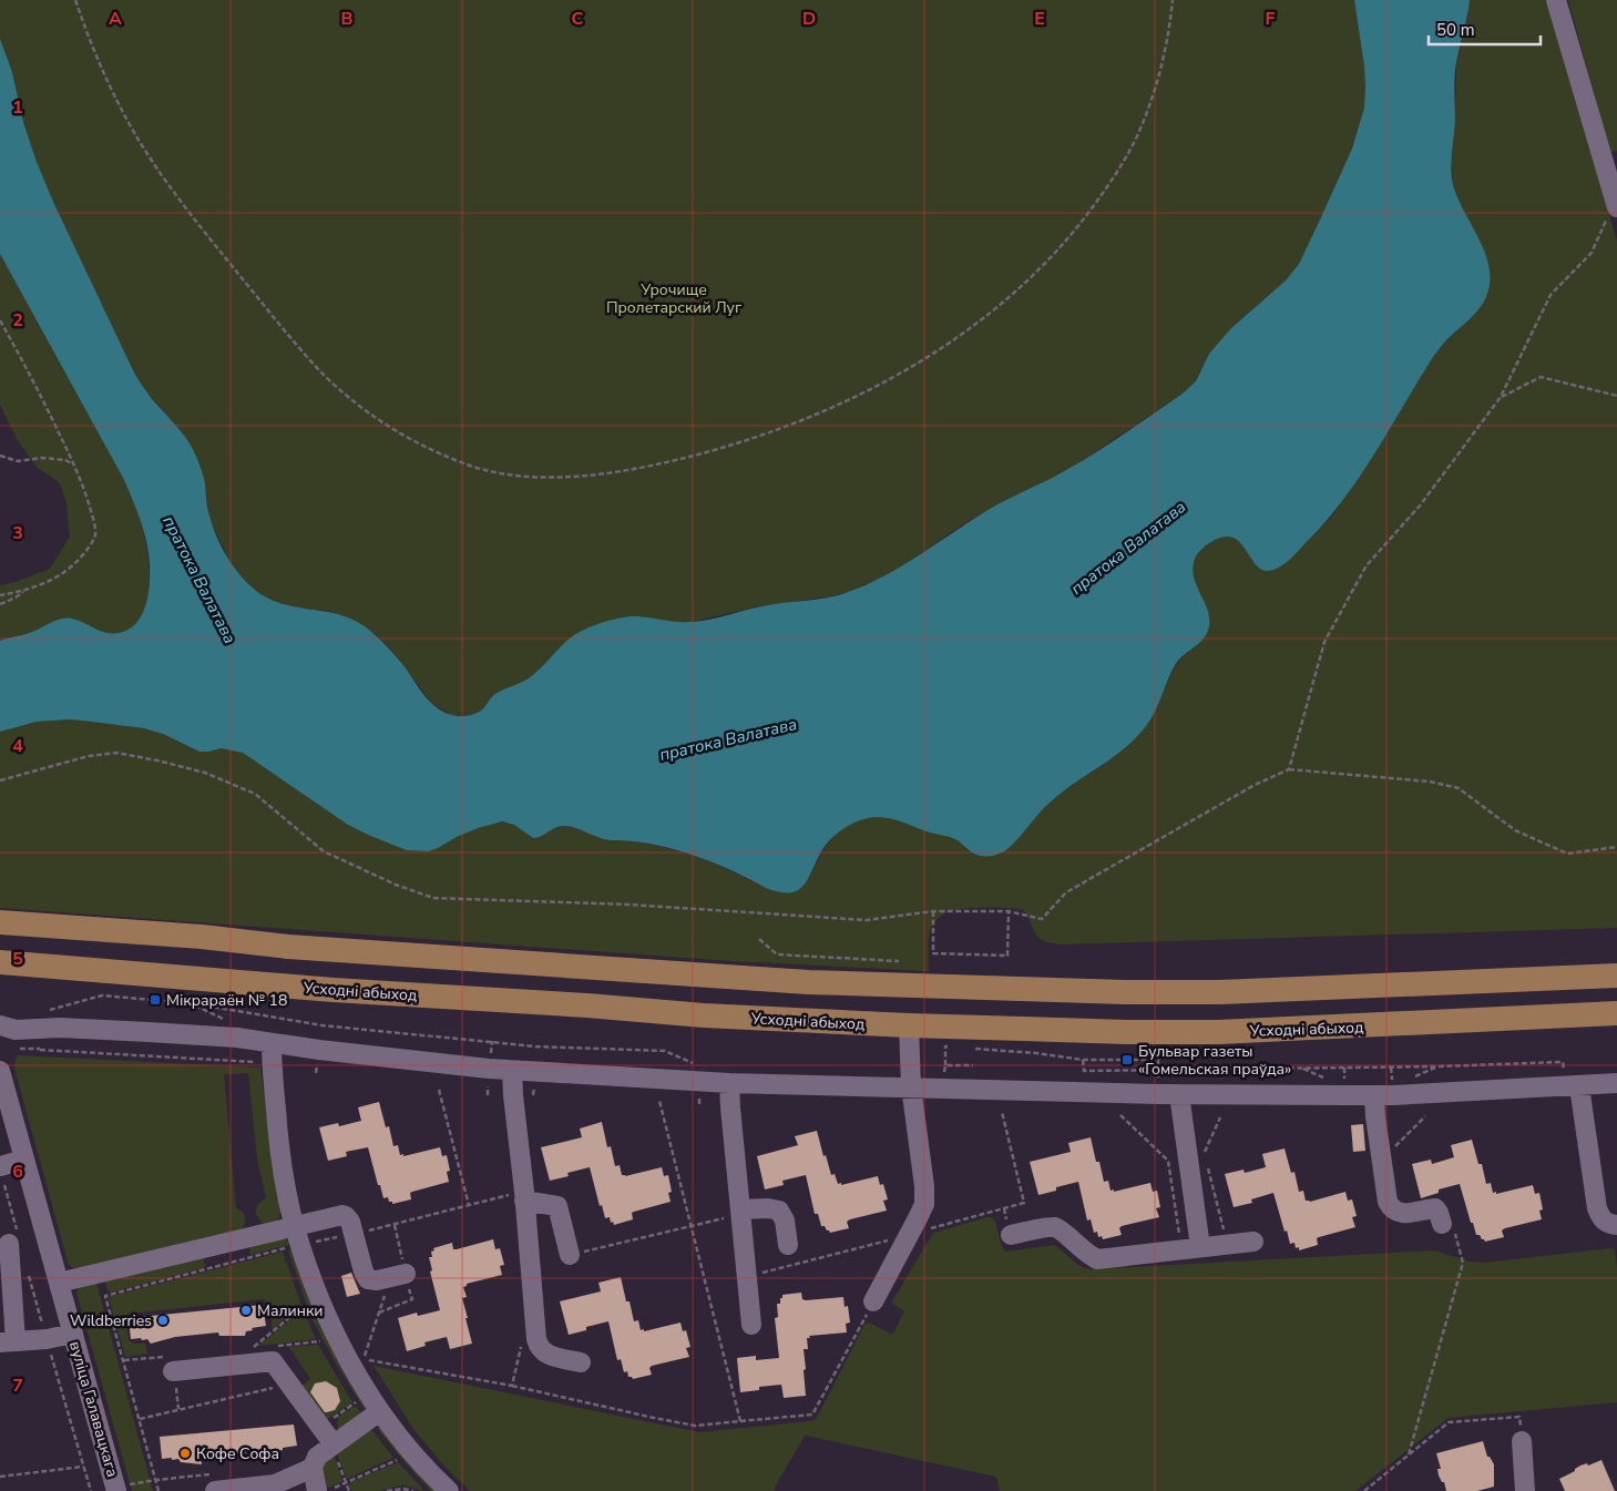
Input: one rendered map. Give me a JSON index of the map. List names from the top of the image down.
{
  "streets": {
    "main road": ["Усходні абыход"],
    "street": ["вуліца Галавацкага"]
  },
  "water": ["пратока Валатава"],
  "parks": ["Урочище Пролетарский Луг"],
  "places": {
    "transit": ["Мікрараён № 18", "Бульвар газеты «Гомельская праўда»"],
    "other": ["Малинки", "Wildberries", "Кофе Софа"]
  },
  "scale_bar": "50 m",
  "grid": {
    "columns": [
      "A",
      "B",
      "C",
      "D",
      "E",
      "F"
    ],
    "rows": [
      "1",
      "2",
      "3",
      "4",
      "5",
      "6",
      "7"
    ]
  }
}
